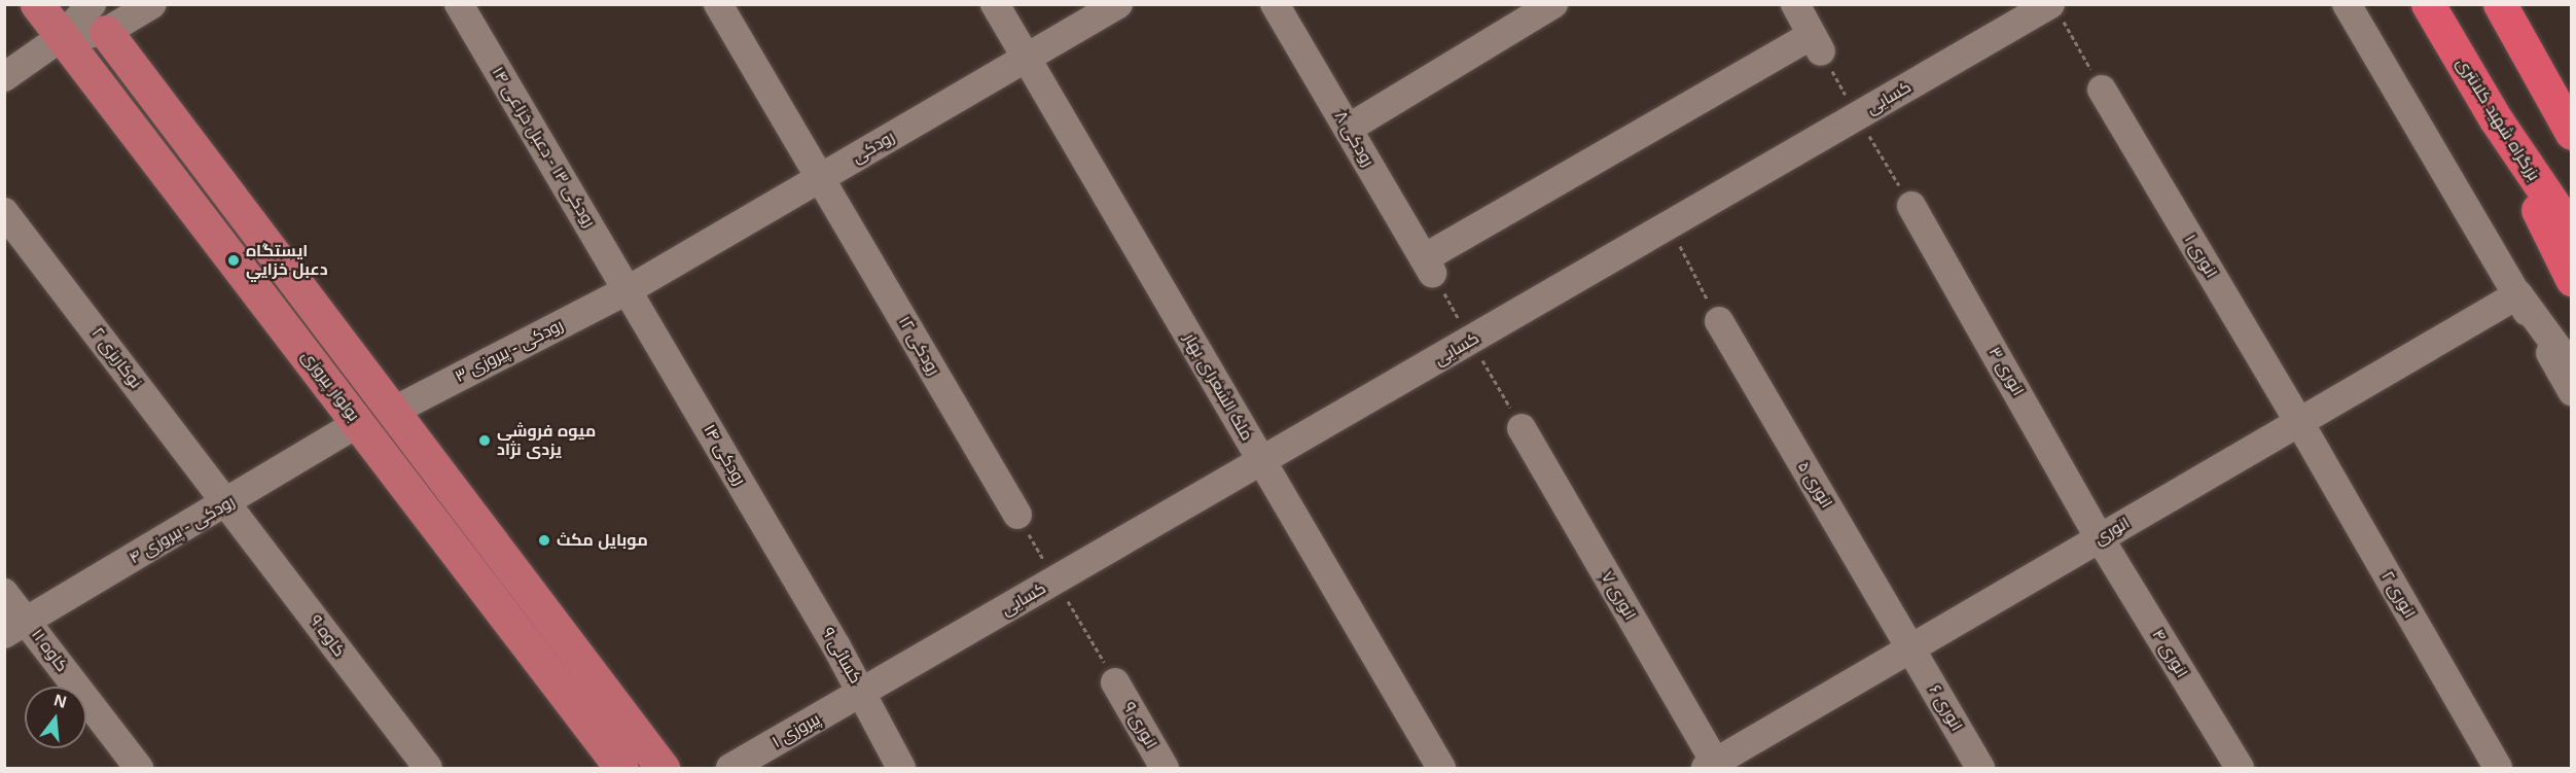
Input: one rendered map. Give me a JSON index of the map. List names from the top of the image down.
{
  "streets": {
    "highway": ["بزرگراه شهید کلانتری"],
    "main road": ["بولوار پیروزی"],
    "street": [
      "کسایی",
      "رودکی ۸",
      "رودکی ۱۳ - دعبل خزاعی ۱۴",
      "رودکی",
      "انوری ۱",
      "رودکی ۱۲",
      "رودکی - پیروزی ۳",
      "نوکاریزی ۲",
      "انوری ۳",
      "ملک الشعرای بهار",
      "رودکی ۱۴",
      "انوری ۵",
      "رودکی - پیروزی ۴",
      "انوری",
      "انوری ۲",
      "انوری ۷",
      "کاوه ۹",
      "کاوه ۱۱",
      "انوری ۴",
      "کسائی ۹",
      "انوری ۶",
      "انوری ۹",
      "پیروزی ۱"
    ]
  },
  "crossings": [
    ["کسایی", "ملک الشعرای بهار"],
    ["کسایی", "کسائی ۹"],
    ["کسایی", "پیروزی ۱"],
    ["رودکی ۱۳ - دعبل خزاعی ۱۴", "رودکی"],
    ["رودکی ۱۳ - دعبل خزاعی ۱۴", "رودکی - پیروزی ۳"],
    ["رودکی ۱۳ - دعبل خزاعی ۱۴", "رودکی ۱۴"],
    ["رودکی", "رودکی ۱۲"],
    ["رودکی", "رودکی - پیروزی ۳"],
    ["رودکی", "ملک الشعرای بهار"],
    ["رودکی", "رودکی ۱۴"],
    ["انوری ۱", "انوری"],
    ["انوری ۱", "انوری ۲"],
    ["رودکی - پیروزی ۳", "بولوار پیروزی"],
    ["رودکی - پیروزی ۳", "رودکی ۱۴"],
    ["نوکاریزی ۲", "رودکی - پیروزی ۴"],
    ["نوکاریزی ۲", "کاوه ۹"],
    ["انوری ۳", "انوری"],
    ["انوری ۳", "انوری ۴"],
    ["بولوار پیروزی", "رودکی - پیروزی ۴"],
    ["رودکی ۱۴", "کسائی ۹"],
    ["انوری ۵", "انوری"],
    ["انوری ۵", "انوری ۶"],
    ["رودکی - پیروزی ۴", "کاوه ۹"],
    ["رودکی - پیروزی ۴", "کاوه ۱۱"],
    ["انوری", "انوری ۲"],
    ["انوری", "انوری ۷"],
    ["انوری", "انوری ۴"],
    ["انوری", "انوری ۶"],
    ["کسائی ۹", "پیروزی ۱"]
  ],
  "places": ["ايستگاه دعبل خزايي", "میوه فروشی یزدی نژاد", "موبایل مکث"],
  "north": "top"
}
